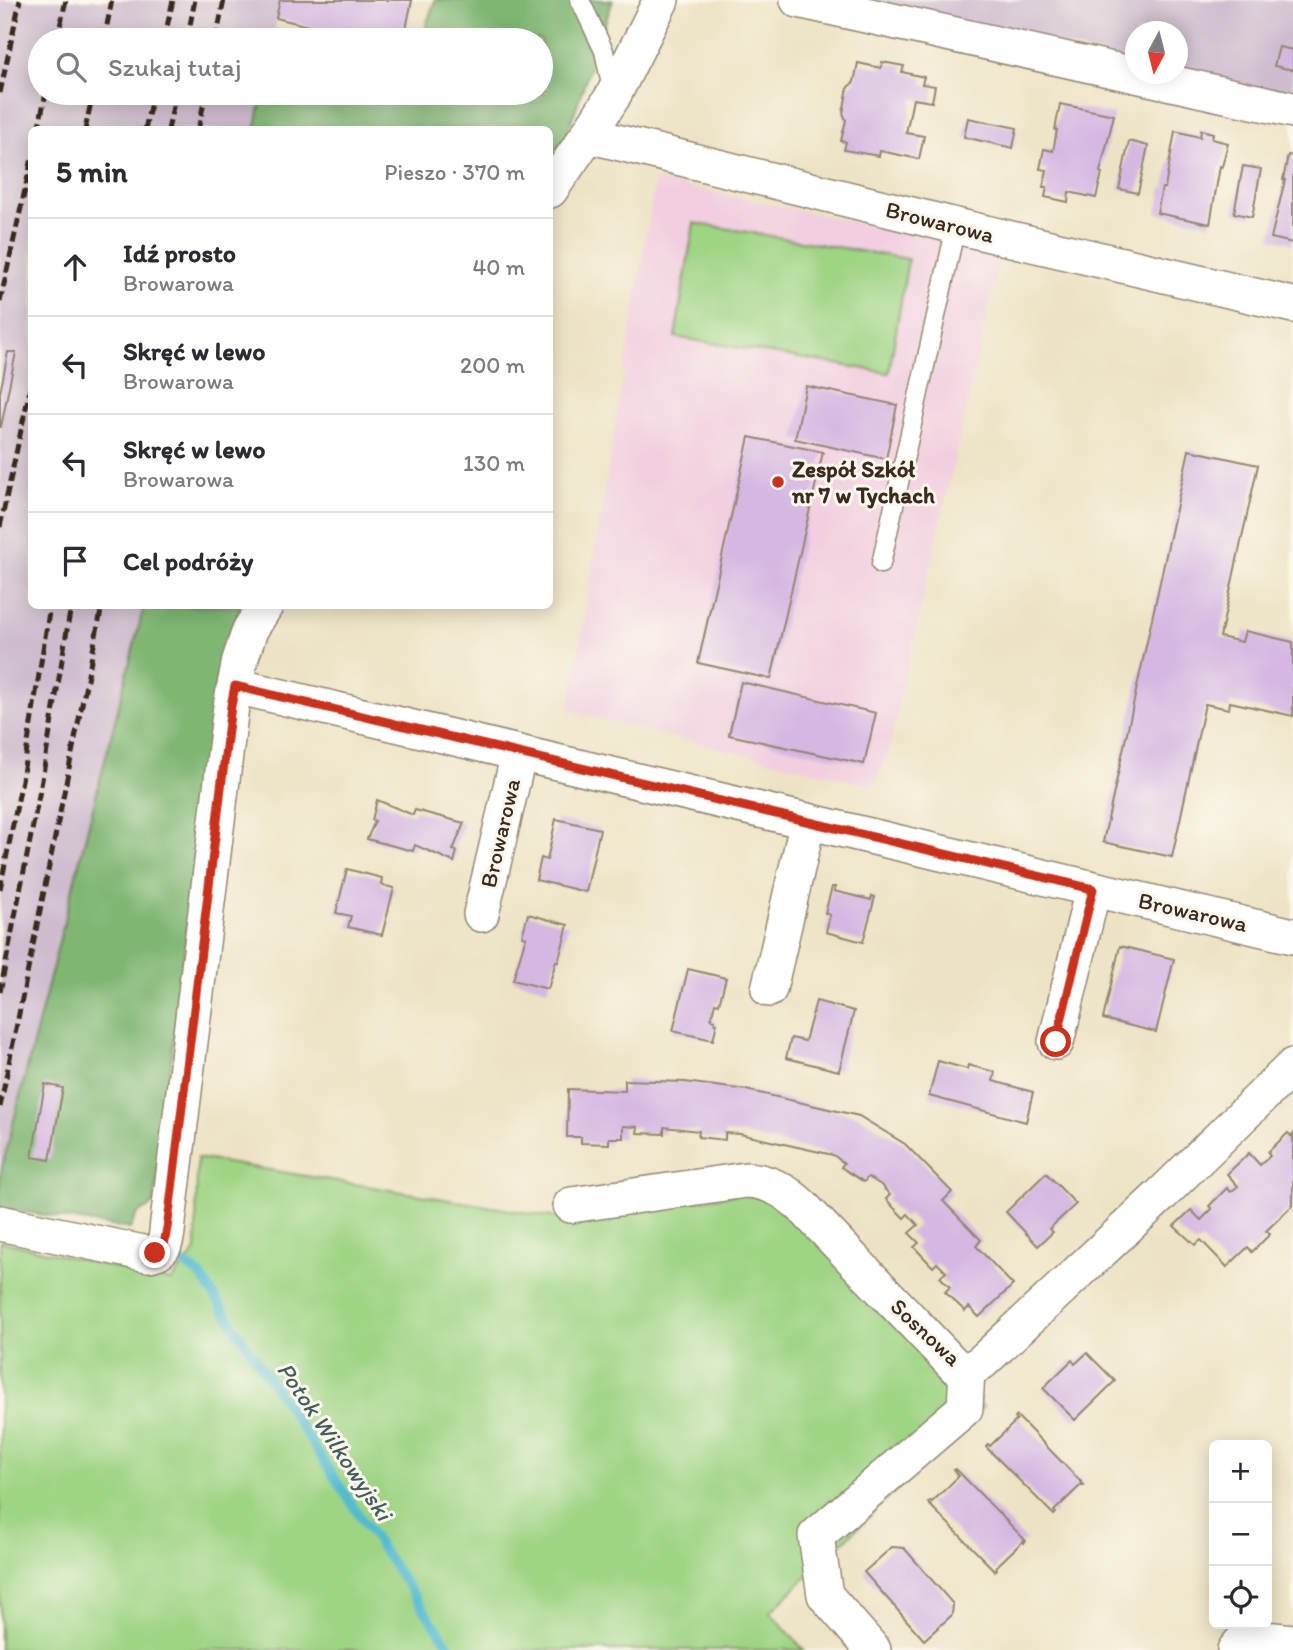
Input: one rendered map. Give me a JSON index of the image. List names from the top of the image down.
{
  "streets": {
    "street": ["Browarowa", "Sosnowa"]
  },
  "water": ["Potok Wilkowyjski"],
  "places": ["Zespół Szkół nr 7 w Tychach"],
  "north": "bottom",
  "page": {
    "search": "Szukaj tutaj",
    "heading": ["5 min", "Pieszo · 370 m"],
    "list": [
      ["Idź prosto", "Browarowa", "40 m"],
      ["Skręć w lewo", "Browarowa", "200 m"],
      ["Skręć w lewo", "Browarowa", "130 m"],
      "Cel podróży"
    ],
    "map_buttons": ["+", "−"]
  }
}
